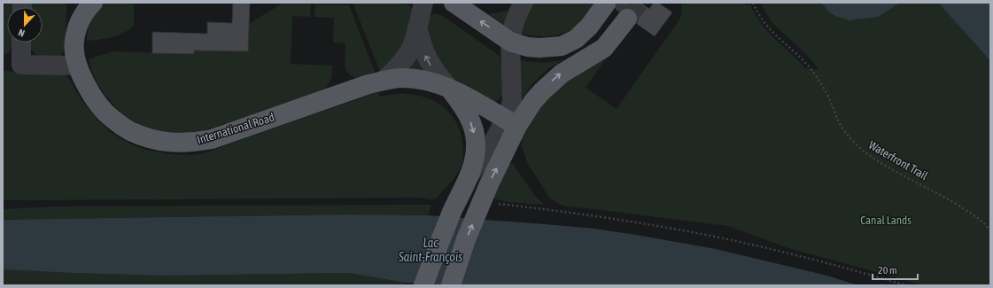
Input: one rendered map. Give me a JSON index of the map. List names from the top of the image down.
{
  "streets": {
    "main road": ["International Road"],
    "path": ["Waterfront Trail"]
  },
  "water": ["Lac Saint-François"],
  "parks": ["Canal Lands"],
  "scale_bar": "20 m",
  "north": "bottom"
}
